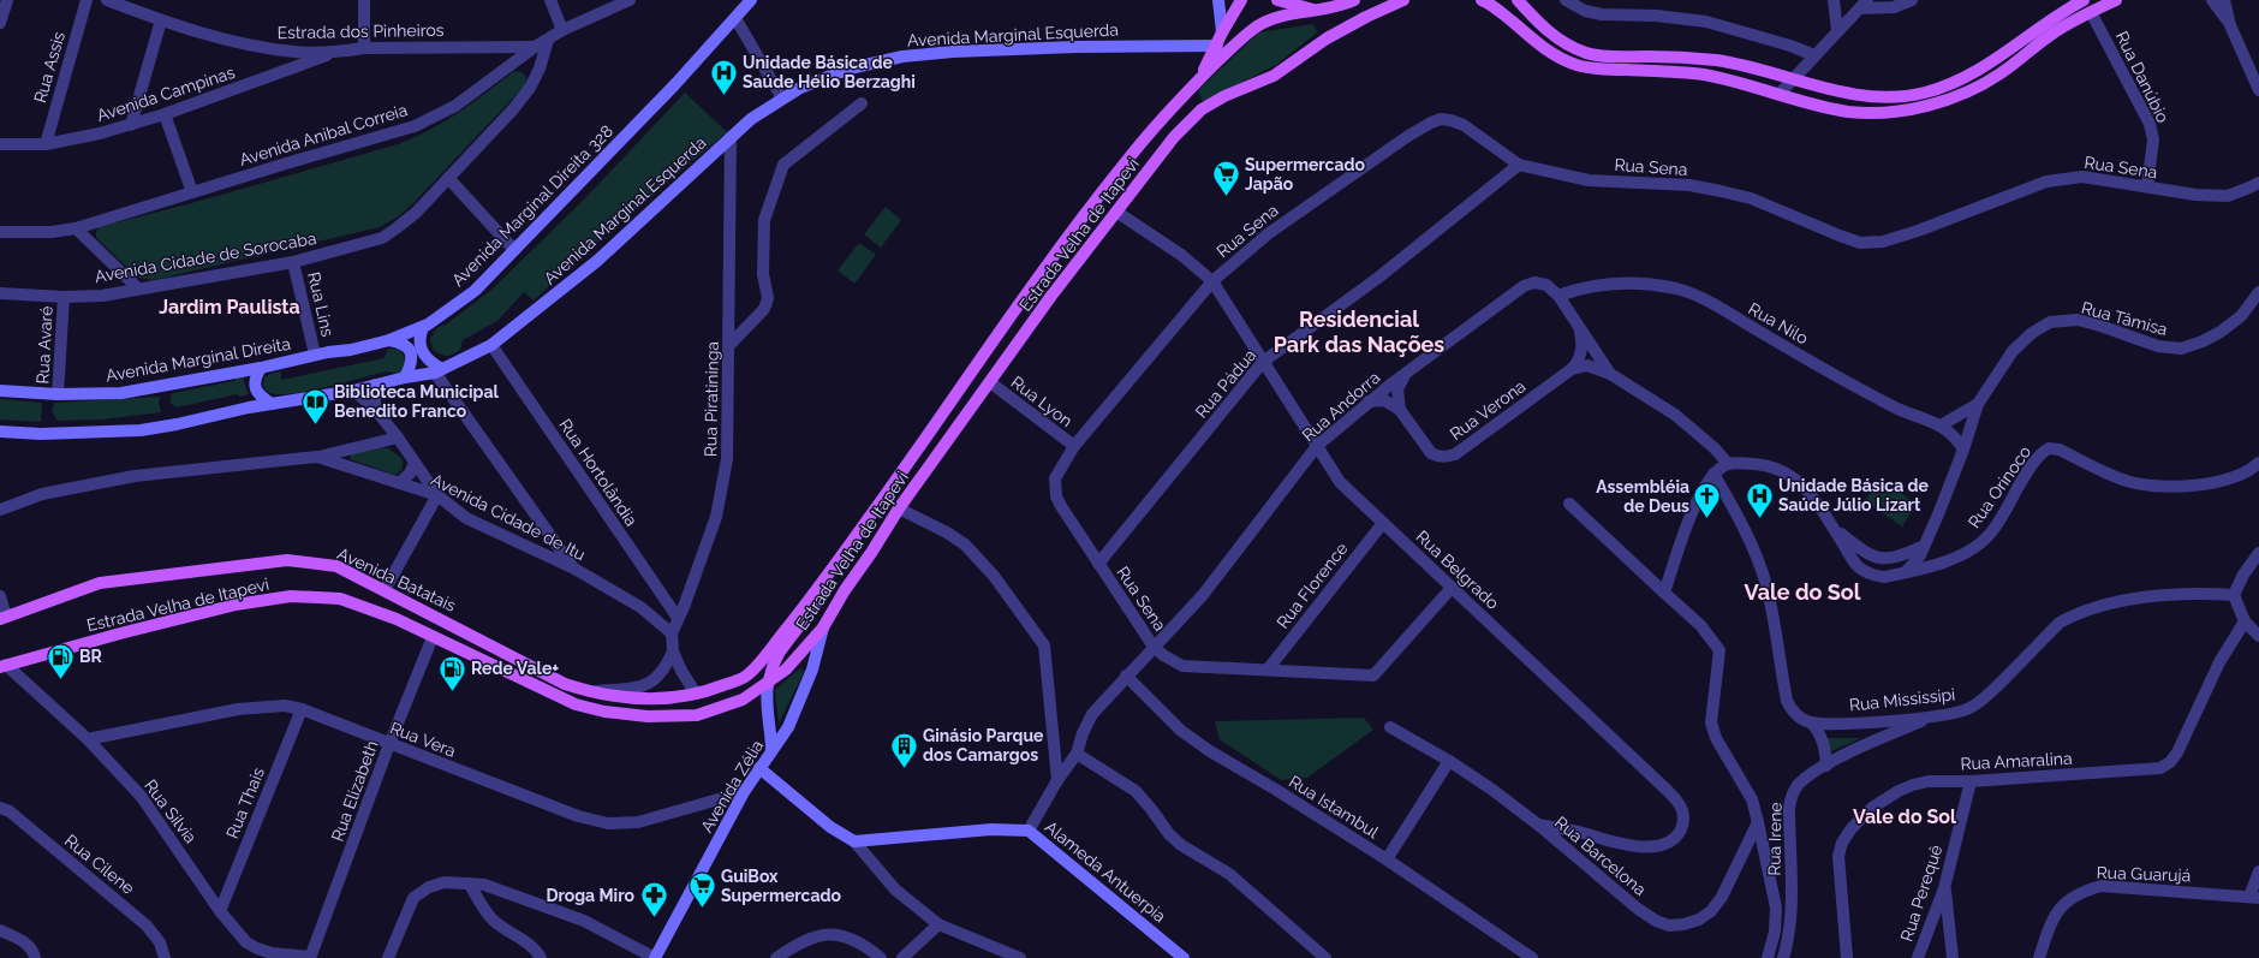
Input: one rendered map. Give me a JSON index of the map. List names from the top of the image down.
{
  "streets": {
    "main road": [
      "Avenida Marginal Esquerda",
      "Avenida Marginal Direita 328",
      "Estrada Velha de Itapevi",
      "Avenida Marginal Direita",
      "Avenida Batatais",
      "Avenida Zélia",
      "Alameda Antuerpia"
    ],
    "street": [
      "Estrada dos Pinheiros",
      "Rua Assis",
      "Rua Danúbio",
      "Avenida Campinas",
      "Avenida Anibal Correia",
      "Rua Sena",
      "Avenida Cidade de Sorocaba",
      "Rua Lins",
      "Rua Tâmisa",
      "Rua Nilo",
      "Rua Avaré",
      "Rua Pádua",
      "Rua Piratininga",
      "Rua Lyon",
      "Rua Andorra",
      "Rua Verona",
      "Rua Hortolândia",
      "Rua Orinoco",
      "Avenida Cidade de Itu",
      "Rua Belgrado",
      "Rua Florence",
      "Rua Mississipi",
      "Rua Vera",
      "Rua Amaralina",
      "Rua Elizabeth",
      "Rua Thais",
      "Rua Istambul",
      "Rua Silvia",
      "Rua Irene",
      "Rua Barcelona",
      "Rua Cilene",
      "Rua Guarujá",
      "Rua Perequê"
    ]
  },
  "crossings": [
    ["Estrada dos Pinheiros", "Avenida Campinas"],
    ["Estrada dos Pinheiros", "Avenida Anibal Correia"],
    ["Avenida Marginal Esquerda", "Rua Piratininga"],
    ["Avenida Marginal Esquerda", "Rua Hortolândia"],
    ["Rua Assis", "Avenida Campinas"],
    ["Rua Danúbio", "Rua Sena"],
    ["Avenida Anibal Correia", "Avenida Cidade de Sorocaba"],
    ["Rua Sena", "Rua Pádua"],
    ["Rua Sena", "Rua Lyon"],
    ["Rua Sena", "Rua Andorra"],
    ["Rua Sena", "Rua Belgrado"],
    ["Rua Sena", "Rua Florence"],
    ["Avenida Marginal Direita 328", "Rua Lins"],
    ["Avenida Marginal Direita 328", "Avenida Marginal Direita"],
    ["Estrada Velha de Itapevi", "Rua Lyon"],
    ["Estrada Velha de Itapevi", "Rua Belgrado"],
    ["Estrada Velha de Itapevi", "Avenida Batatais"],
    ["Estrada Velha de Itapevi", "Avenida Zélia"],
    ["Estrada Velha de Itapevi", "Rua Elizabeth"],
    ["Estrada Velha de Itapevi", "Rua Silvia"],
    ["Avenida Cidade de Sorocaba", "Rua Lins"],
    ["Avenida Cidade de Sorocaba", "Rua Avaré"],
    ["Rua Lins", "Avenida Marginal Direita"],
    ["Rua Tâmisa", "Rua Nilo"],
    ["Rua Tâmisa", "Rua Orinoco"],
    ["Rua Nilo", "Rua Andorra"],
    ["Rua Avaré", "Avenida Marginal Direita"],
    ["Rua Pádua", "Rua Belgrado"],
    ["Rua Piratininga", "Rua Hortolândia"],
    ["Rua Piratininga", "Avenida Cidade de Itu"],
    ["Rua Piratininga", "Avenida Batatais"],
    ["Rua Andorra", "Rua Verona"],
    ["Rua Andorra", "Rua Orinoco"],
    ["Rua Andorra", "Rua Belgrado"],
    ["Rua Andorra", "Rua Istambul"],
    ["Rua Andorra", "Alameda Antuerpia"],
    ["Rua Belgrado", "Rua Florence"],
    ["Rua Belgrado", "Rua Barcelona"],
    ["Rua Mississipi", "Rua Irene"],
    ["Rua Vera", "Avenida Zélia"],
    ["Rua Vera", "Rua Elizabeth"],
    ["Rua Vera", "Rua Thais"],
    ["Rua Vera", "Rua Silvia"],
    ["Rua Amaralina", "Rua Perequê"],
    ["Rua Elizabeth", "Rua Silvia"],
    ["Rua Thais", "Rua Silvia"]
  ],
  "districts": [
    "Jardim Paulista",
    "Residencial Park das Nações",
    "Vale do Sol",
    "Vale do Sol"
  ],
  "places": {
    "hospital": ["Unidade Básica de Saúde Hélio Berzaghi", "Unidade Básica de Saúde Júlio Lizart"],
    "supermarket": ["Supermercado Japão", "GuiBox Supermercado"],
    "library": ["Biblioteca Municipal Benedito Franco"],
    "church": ["Assembléia de Deus"],
    "fuel station": ["BR", "Rede Vale+"],
    "building": ["Ginásio Parque dos Camargos"],
    "pharmacy": ["Droga Miro"]
  }
}
